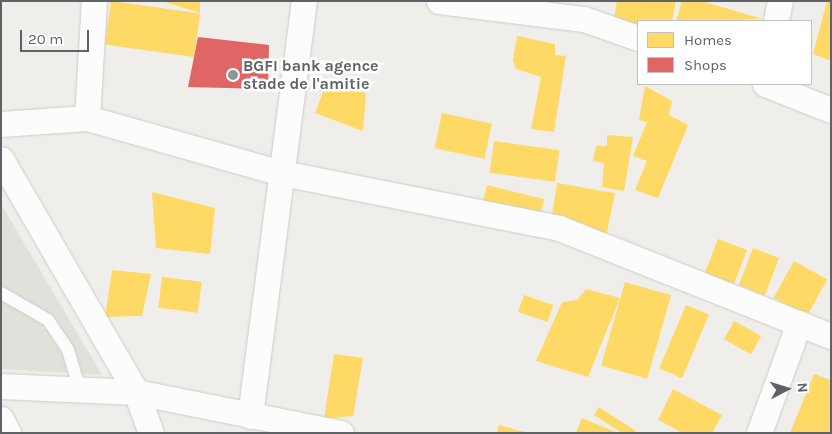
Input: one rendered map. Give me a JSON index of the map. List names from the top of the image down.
{
  "places": ["BGFI bank agence stade de l'amitie"],
  "legend": ["Homes", "Shops"],
  "scale_bar": "20 m",
  "north": "right"
}
